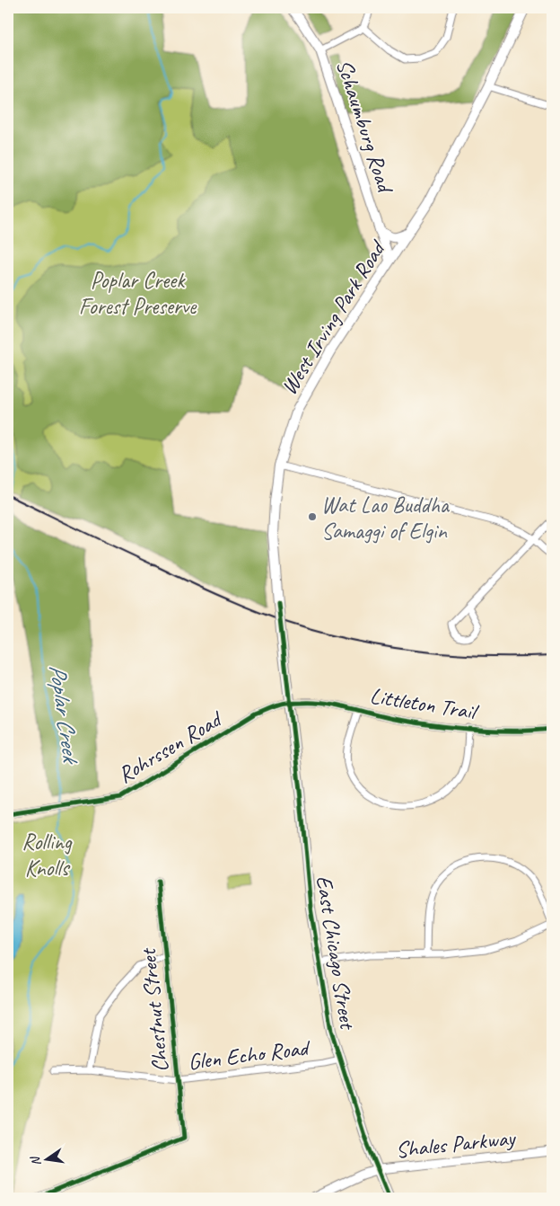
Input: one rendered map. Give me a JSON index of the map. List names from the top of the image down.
{
  "streets": {
    "main road": ["Schaumburg Road", "West Irving Park Road", "East Chicago Street"],
    "street": [
      "Littleton Trail",
      "Rohrssen Road",
      "Chestnut Street",
      "Glen Echo Road",
      "Shales Parkway"
    ]
  },
  "crossings": [
    ["Schaumburg Road", "West Irving Park Road"],
    ["West Irving Park Road", "Littleton Trail"],
    ["West Irving Park Road", "Rohrssen Road"],
    ["West Irving Park Road", "East Chicago Street"],
    ["Littleton Trail", "Rohrssen Road"],
    ["Littleton Trail", "East Chicago Street"],
    ["Rohrssen Road", "East Chicago Street"],
    ["East Chicago Street", "Glen Echo Road"],
    ["East Chicago Street", "Shales Parkway"],
    ["Chestnut Street", "Glen Echo Road"]
  ],
  "water": ["Poplar Creek"],
  "parks": ["Poplar Creek Forest Preserve", "Rolling Knolls"],
  "places": ["Wat Lao Buddha Samaggi of Elgin"],
  "north": "left"
}
